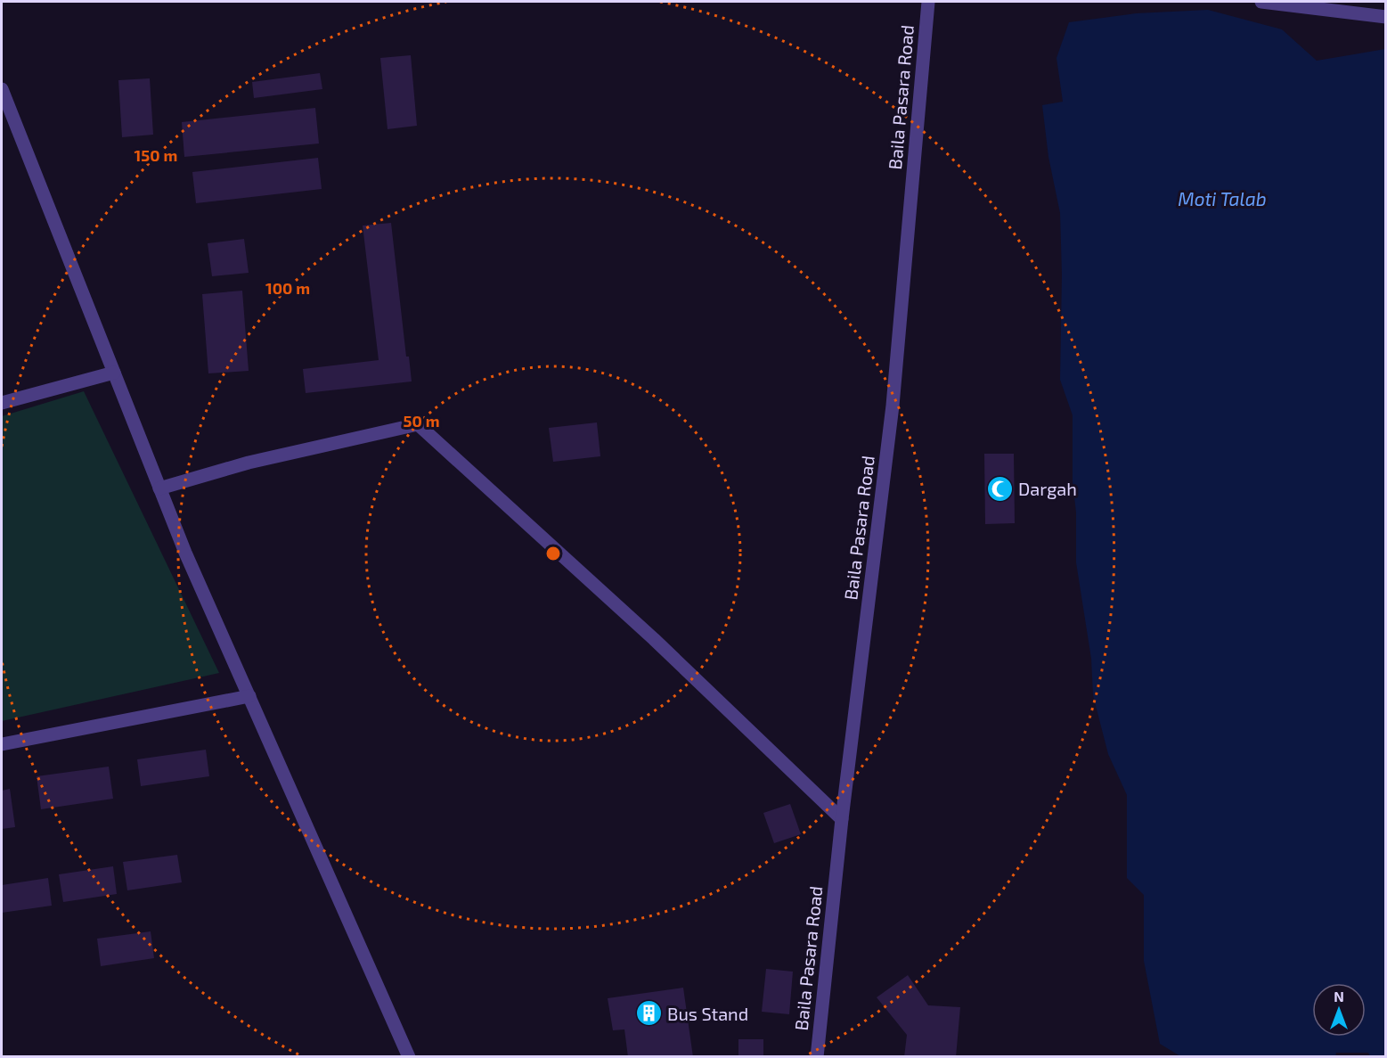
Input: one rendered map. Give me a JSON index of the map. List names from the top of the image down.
{
  "streets": {
    "street": ["Baila Pasara Road"]
  },
  "water": ["Moti Talab"],
  "places": {
    "mosque": ["Dargah"],
    "building": ["Bus Stand"]
  },
  "north": "top",
  "rings": ["150 m", "100 m", "50 m"]
}
